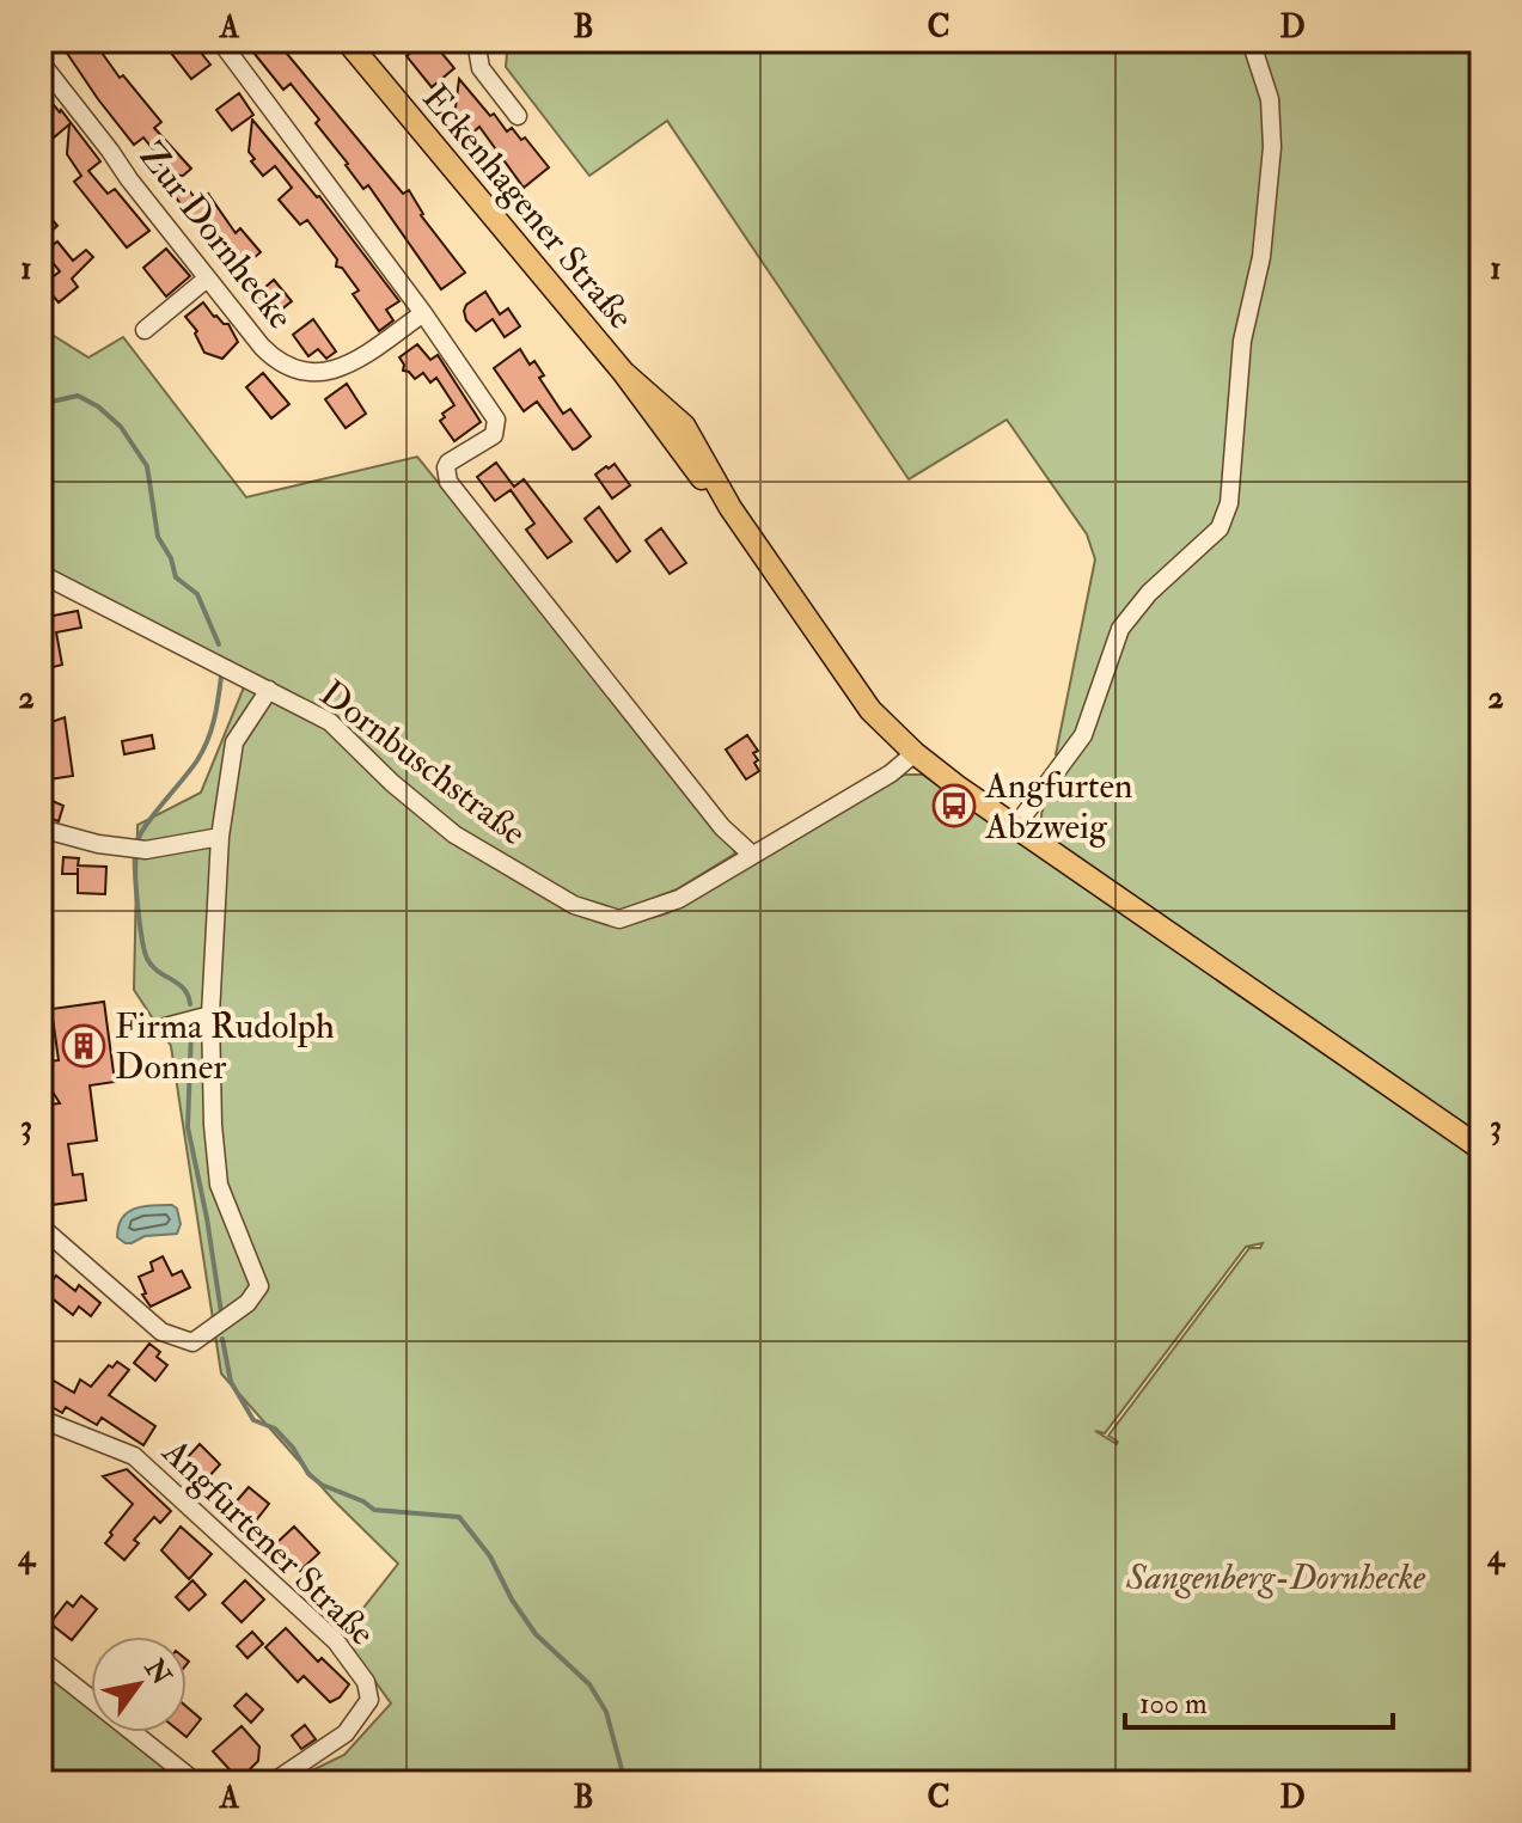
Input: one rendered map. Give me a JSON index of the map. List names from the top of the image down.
{
  "streets": {
    "main road": ["Eckenhagener Straße"],
    "street": ["Zur Dornhecke", "Dornbuschstraße", "Angfurtener Straße"]
  },
  "crossings": [
    ["Eckenhagener Straße", "Dornbuschstraße"]
  ],
  "parks": ["Sangenberg-Dornhecke"],
  "places": {
    "bus stop": ["Angfurten Abzweig"],
    "building": ["Firma Rudolph Donner"]
  },
  "scale_bar": "100 m",
  "north": "top right",
  "grid": {
    "columns": [
      "A",
      "B",
      "C",
      "D"
    ],
    "rows": [
      "1",
      "2",
      "3",
      "4"
    ]
  }
}
